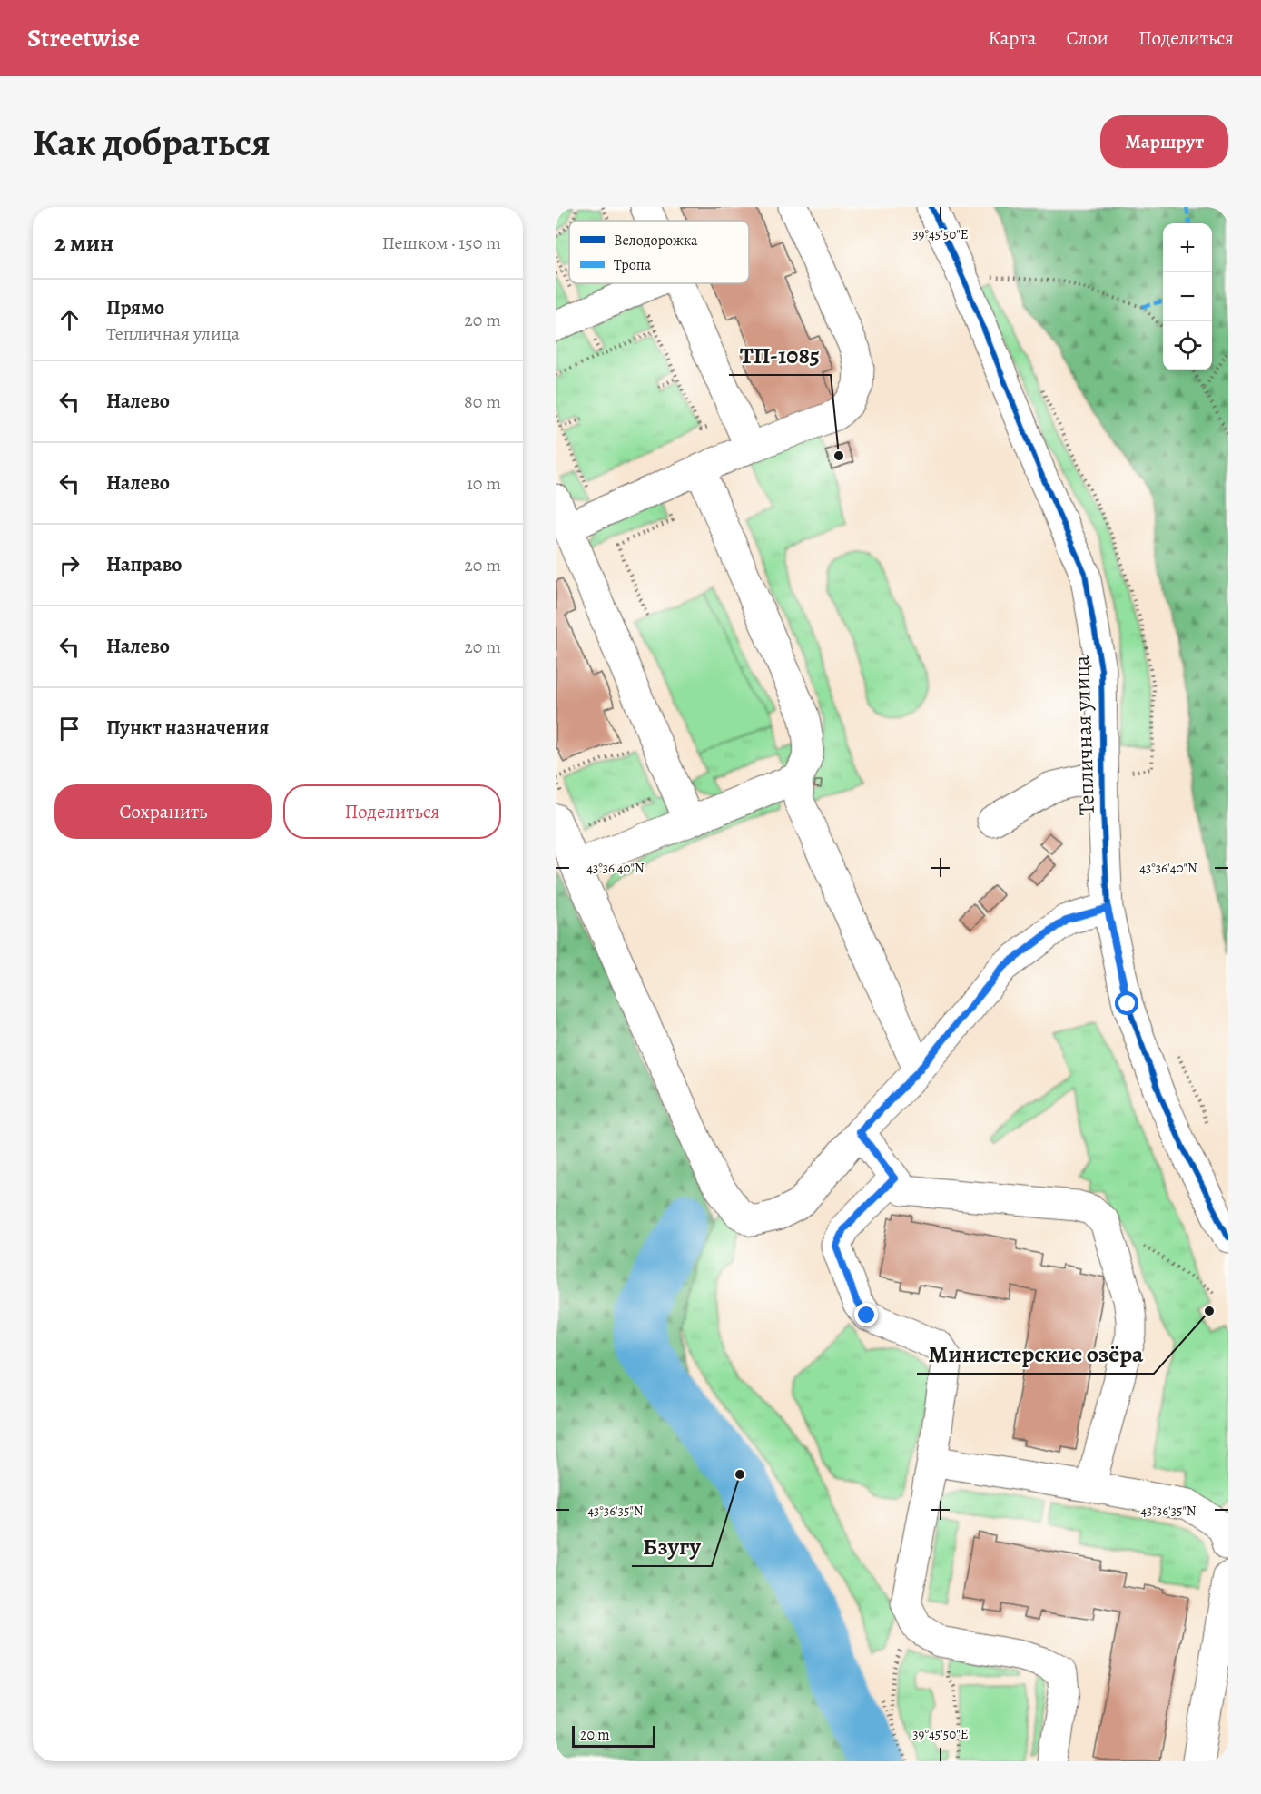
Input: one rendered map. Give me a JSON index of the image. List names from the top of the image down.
{
  "streets": {
    "street": ["Тепличная улица"]
  },
  "places": ["ТП-1085", "Министерские озёра", "Бзугу"],
  "legend": ["Велодорожка", "Тропа"],
  "scale_bar": "20 m",
  "page": {
    "header": "Streetwise",
    "nav": ["Карта", "Слои", "Поделиться"],
    "buttons": [
      "Маршрут",
      ["Сохранить", "Поделиться"]
    ],
    "title": "Как добраться",
    "heading": ["2 мин", "Пешком · 150 m"],
    "map_buttons": ["+", "−"],
    "list": [
      ["Прямо", "Тепличная улица", "20 m"],
      ["Налево", "80 m"],
      ["Налево", "10 m"],
      ["Направо", "20 m"],
      ["Налево", "20 m"],
      "Пункт назначения"
    ],
    "scale": "20 m"
  },
  "coordinates": ["39°45'50\"E", "43°36'40\"N", "43°36'35\"N"]
}
